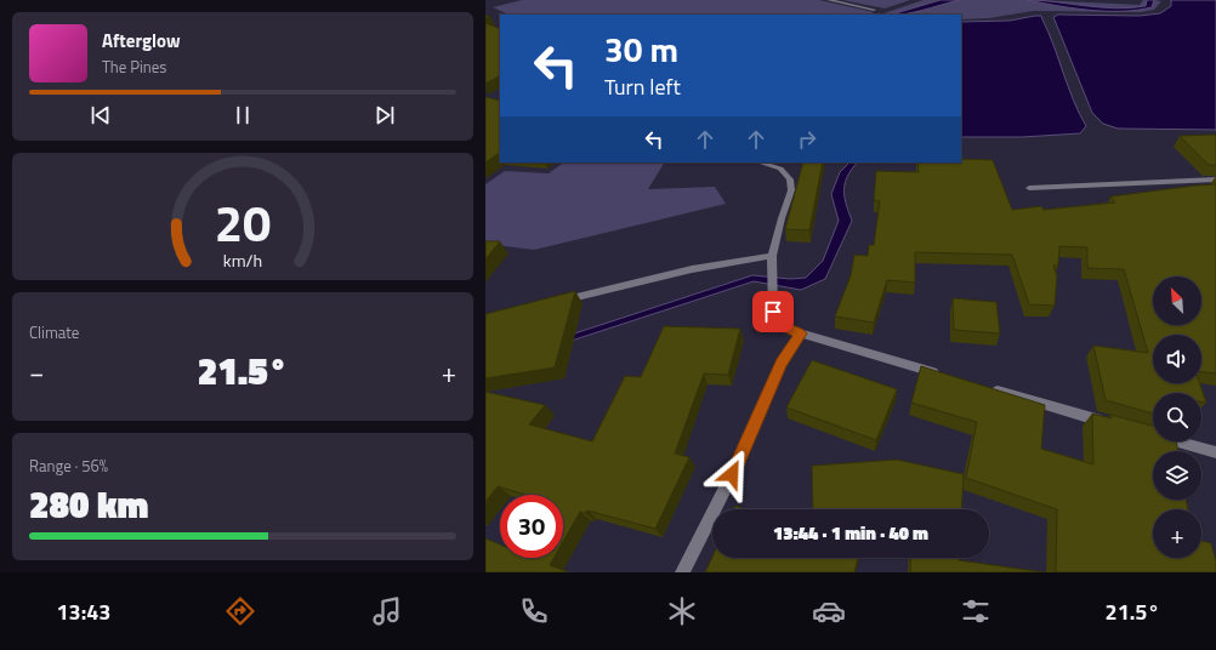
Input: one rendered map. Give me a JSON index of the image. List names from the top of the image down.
{
  "north": "top left",
  "page": {
    "turn": ["30 m", "Turn left"],
    "song": ["Afterglow", "The Pines"],
    "map_buttons": "+",
    "tile": [
      "Climate",
      ["Range · 56%", "280 km"]
    ],
    "heat": ["−", "21.5°", "+"],
    "limit": "30",
    "trip": "13:44 · 1 min · 40 m",
    "tabs": ["13:43", "21.5°"],
    "gauge": ["20", "km/h"]
  }
}
